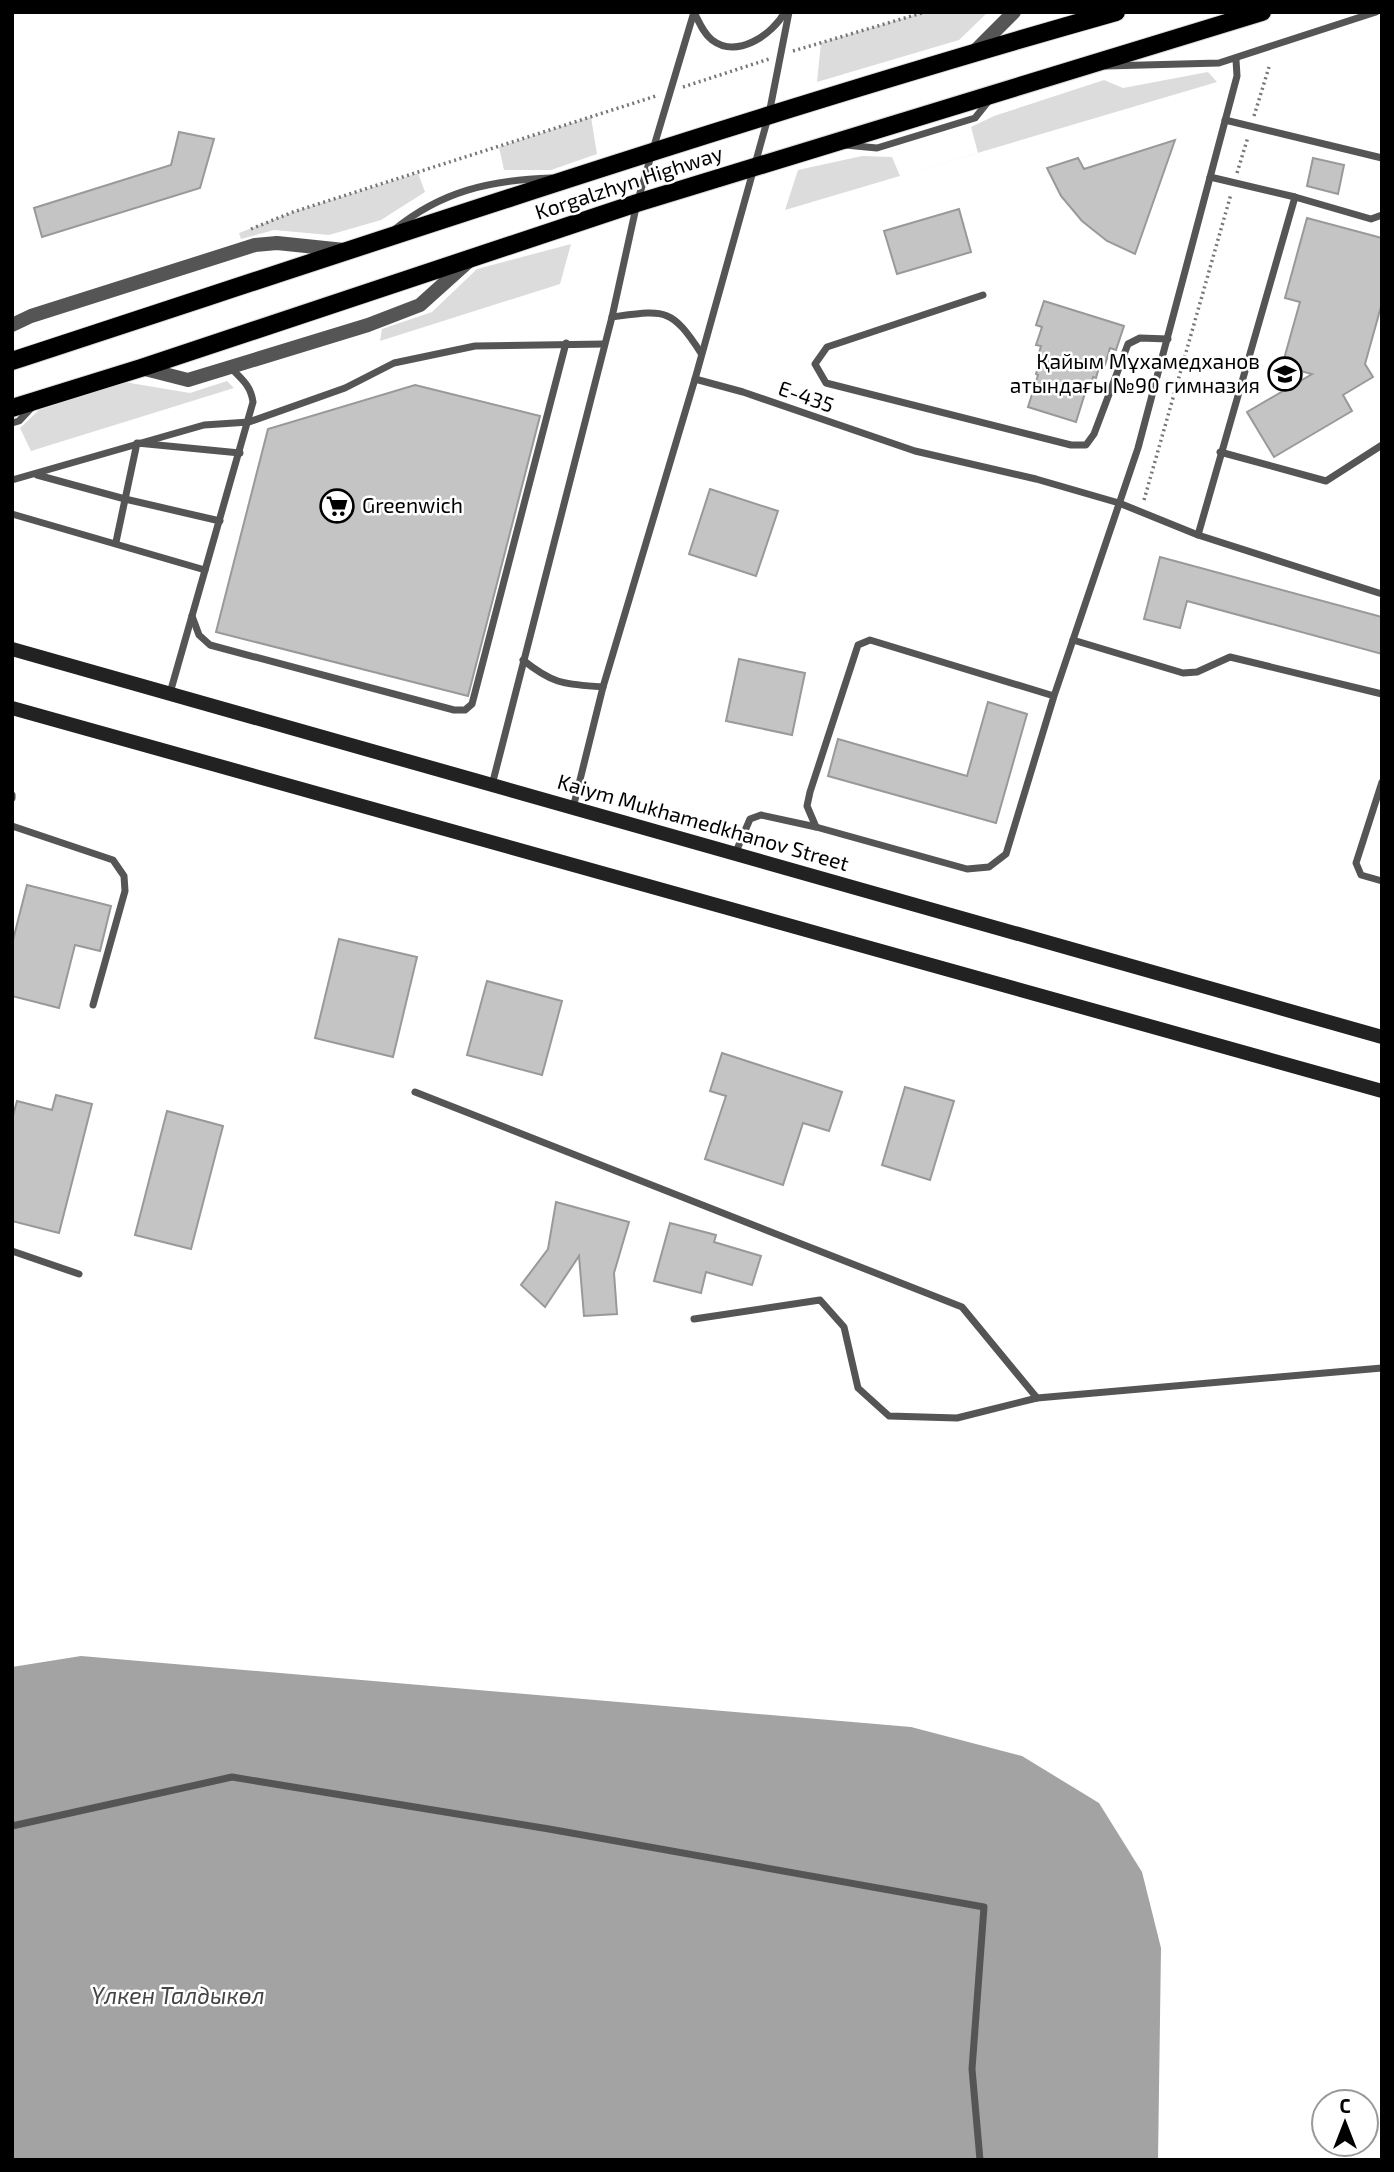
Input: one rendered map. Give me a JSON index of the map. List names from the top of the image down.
{
  "streets": {
    "main road": ["Korgalzhyn Highway", "Kaiym Mukhamedkhanov Street"],
    "lane": ["Е-435"]
  },
  "water": ["Үлкен Талдыкөл"],
  "places": {
    "school or university": ["Қайым Мұхамедханов атындағы №90 гимназия"],
    "supermarket": ["Greenwich"]
  },
  "north": "top"
}
